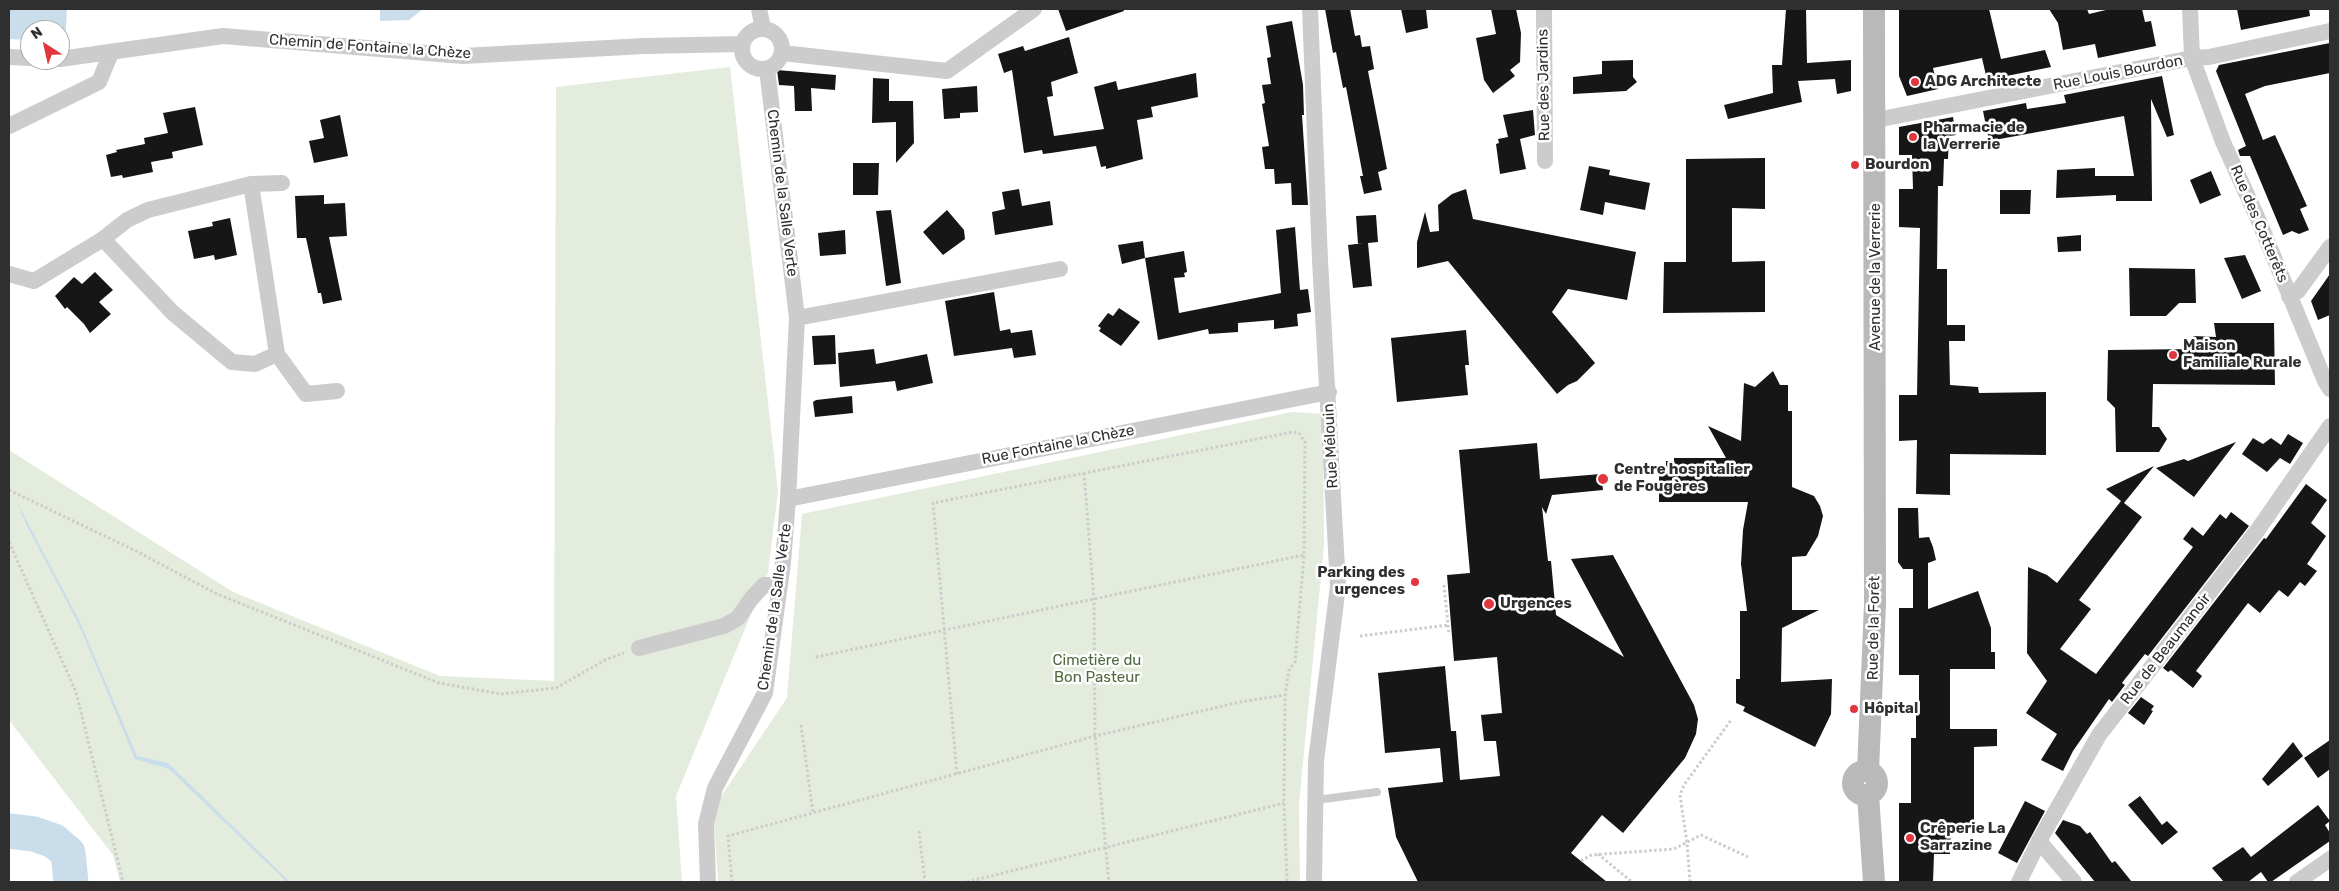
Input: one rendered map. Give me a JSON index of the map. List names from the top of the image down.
{
  "streets": {
    "main road": ["Avenue de la Verrerie", "Rue de la Forêt"],
    "street": [
      "Chemin de Fontaine la Chèze",
      "Rue Louis Bourdon",
      "Rue des Jardins",
      "Chemin de la Salle Verte",
      "Rue des Cotterêts",
      "Rue Fontaine la Chèze",
      "Rue Mélouin",
      "Rue de Beaumanoir"
    ]
  },
  "crossings": [
    ["Chemin de Fontaine la Chèze", "Chemin de la Salle Verte"],
    ["Rue Louis Bourdon", "Rue des Cotterêts"],
    ["Rue Louis Bourdon", "Avenue de la Verrerie"],
    ["Chemin de la Salle Verte", "Rue Fontaine la Chèze"],
    ["Avenue de la Verrerie", "Rue de la Forêt"],
    ["Rue Fontaine la Chèze", "Rue Mélouin"]
  ],
  "parks": ["Cimetière du Bon Pasteur"],
  "places": [
    "ADG Architecte",
    "Pharmacie de la Verrerie",
    "Bourdon",
    "Maison Familiale Rurale",
    "Centre hospitalier de Fougères",
    "Parking des urgences",
    "Urgences",
    "Hôpital",
    "Crêperie La Sarrazine"
  ],
  "north": "top left"
}
